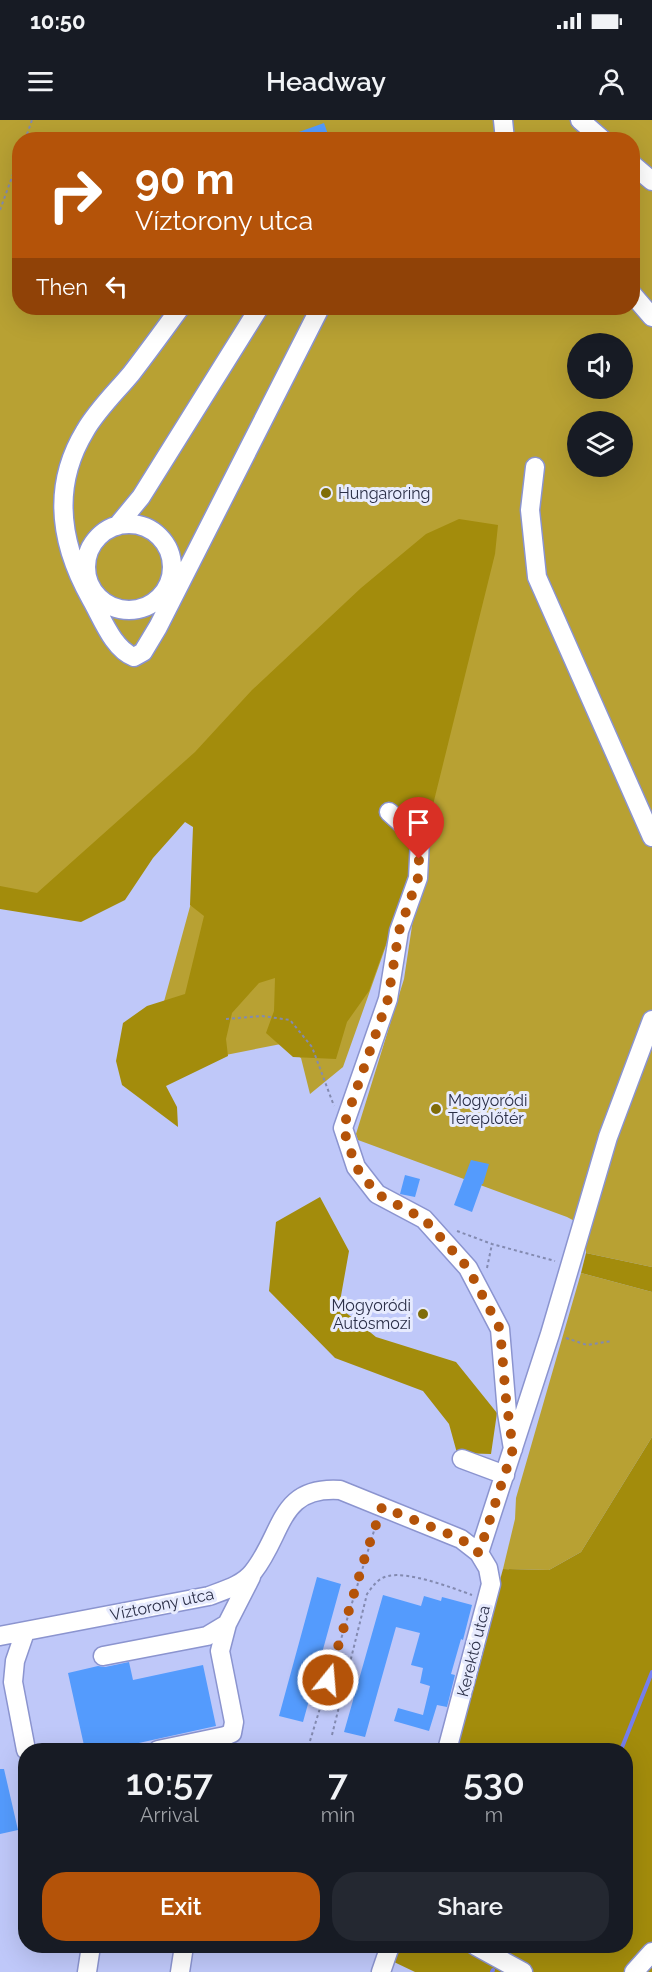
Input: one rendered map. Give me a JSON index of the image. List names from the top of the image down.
{
  "streets": {
    "street": ["Víztorony utca", "Kerektó utca"]
  },
  "crossings": [
    ["Víztorony utca", "Kerektó utca"]
  ],
  "places": ["Hungaroring", "Mogyoródi Tereplőtér", "Mogyoródi Autósmozi"],
  "page": {
    "status": "10:50",
    "header": "Headway",
    "turn": ["90 m", "Víztorony utca"],
    "then": "Then",
    "eta": [
      "10:57",
      "Arrival",
      "7",
      "min",
      "530",
      "m"
    ],
    "buttons": ["Exit", "Share"]
  }
}
